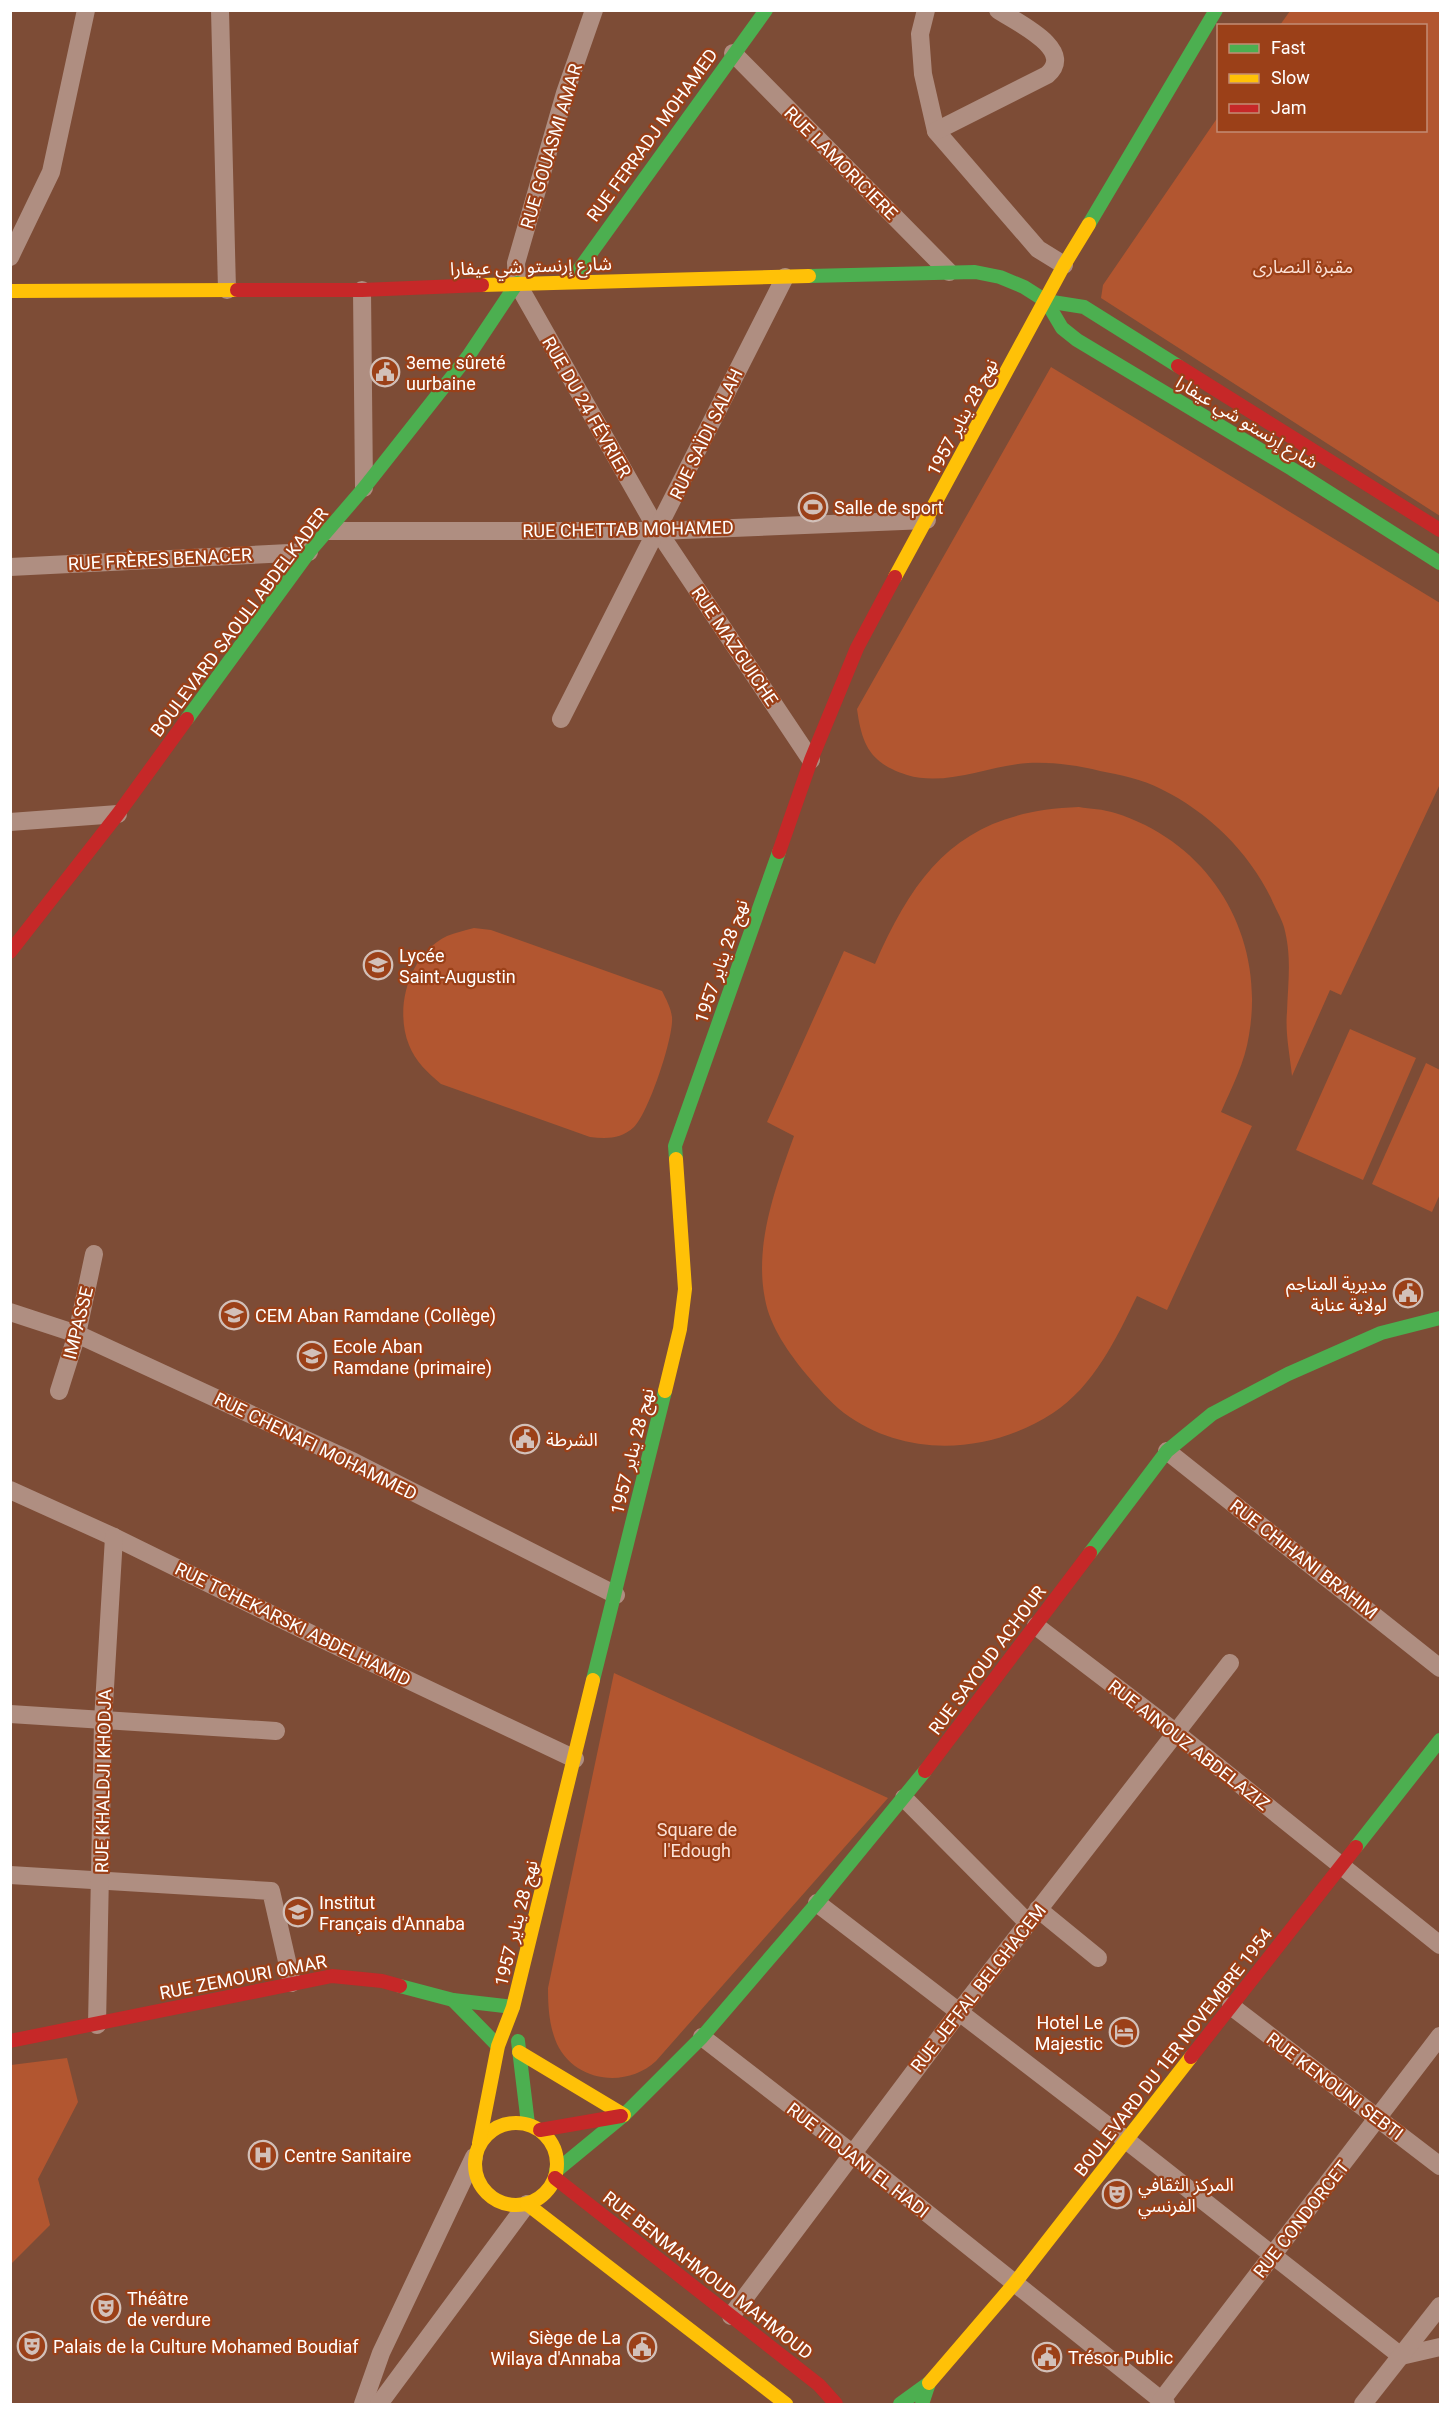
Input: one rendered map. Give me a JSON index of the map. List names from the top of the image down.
{
  "streets": {
    "main road": [
      "RUE FERRADJ MOHAMED",
      "شارع إرنستو شي عيفارا",
      "نهج 28 يناير 1957",
      "BOULEVARD SAOULI ABDELKADER",
      "RUE SAYOUD ACHOUR",
      "RUE ZEMOURI OMAR",
      "BOULEVARD DU 1ER NOVEMBRE 1954",
      "RUE BENMAHMOUD MAHMOUD"
    ],
    "street": [
      "RUE GOUASMI AMAR",
      "RUE LAMORICIERE",
      "RUE DU 24 FÉVRIER",
      "RUE SAÏDI SALAH",
      "RUE CHETTAB MOHAMED",
      "RUE FRÈRES BENACER",
      "RUE MAZGUICHE",
      "IMPASSE",
      "RUE CHENAFI MOHAMMED",
      "RUE CHIHANI BRAHIM",
      "RUE TCHEKARSKI ABDELHAMID",
      "RUE AINOUZ ABDELAZIZ",
      "RUE KHALDJI KHODJA",
      "RUE JEFFAL BELGHACEM",
      "RUE KENOUNI SEBTI",
      "RUE TIDJANI EL HADI",
      "RUE CONDORCET"
    ]
  },
  "crossings": [
    ["RUE FERRADJ MOHAMED", "RUE LAMORICIERE"],
    ["RUE FERRADJ MOHAMED", "شارع إرنستو شي عيفارا"],
    ["RUE GOUASMI AMAR", "شارع إرنستو شي عيفارا"],
    ["RUE GOUASMI AMAR", "RUE DU 24 FÉVRIER"],
    ["RUE GOUASMI AMAR", "BOULEVARD SAOULI ABDELKADER"],
    ["RUE LAMORICIERE", "شارع إرنستو شي عيفارا"],
    ["شارع إرنستو شي عيفارا", "RUE DU 24 FÉVRIER"],
    ["شارع إرنستو شي عيفارا", "نهج 28 يناير 1957"],
    ["شارع إرنستو شي عيفارا", "RUE SAÏDI SALAH"],
    ["شارع إرنستو شي عيفارا", "BOULEVARD SAOULI ABDELKADER"],
    ["RUE DU 24 FÉVRIER", "RUE SAÏDI SALAH"],
    ["RUE DU 24 FÉVRIER", "RUE CHETTAB MOHAMED"],
    ["RUE DU 24 FÉVRIER", "BOULEVARD SAOULI ABDELKADER"],
    ["RUE DU 24 FÉVRIER", "RUE MAZGUICHE"],
    ["نهج 28 يناير 1957", "RUE CHETTAB MOHAMED"],
    ["نهج 28 يناير 1957", "RUE MAZGUICHE"],
    ["نهج 28 يناير 1957", "RUE CHENAFI MOHAMMED"],
    ["نهج 28 يناير 1957", "RUE TCHEKARSKI ABDELHAMID"],
    ["نهج 28 يناير 1957", "RUE ZEMOURI OMAR"],
    ["RUE SAÏDI SALAH", "RUE CHETTAB MOHAMED"],
    ["RUE SAÏDI SALAH", "RUE MAZGUICHE"],
    ["RUE CHETTAB MOHAMED", "BOULEVARD SAOULI ABDELKADER"],
    ["RUE CHETTAB MOHAMED", "RUE MAZGUICHE"],
    ["RUE FRÈRES BENACER", "BOULEVARD SAOULI ABDELKADER"],
    ["IMPASSE", "RUE CHENAFI MOHAMMED"],
    ["RUE CHIHANI BRAHIM", "RUE SAYOUD ACHOUR"],
    ["RUE TCHEKARSKI ABDELHAMID", "RUE KHALDJI KHODJA"],
    ["RUE SAYOUD ACHOUR", "RUE AINOUZ ABDELAZIZ"],
    ["RUE SAYOUD ACHOUR", "RUE TIDJANI EL HADI"],
    ["RUE SAYOUD ACHOUR", "RUE BENMAHMOUD MAHMOUD"],
    ["RUE AINOUZ ABDELAZIZ", "RUE JEFFAL BELGHACEM"],
    ["RUE AINOUZ ABDELAZIZ", "BOULEVARD DU 1ER NOVEMBRE 1954"],
    ["RUE KHALDJI KHODJA", "RUE ZEMOURI OMAR"],
    ["RUE JEFFAL BELGHACEM", "RUE TIDJANI EL HADI"],
    ["RUE JEFFAL BELGHACEM", "RUE BENMAHMOUD MAHMOUD"],
    ["BOULEVARD DU 1ER NOVEMBRE 1954", "RUE KENOUNI SEBTI"],
    ["BOULEVARD DU 1ER NOVEMBRE 1954", "RUE TIDJANI EL HADI"],
    ["RUE KENOUNI SEBTI", "RUE CONDORCET"],
    ["RUE TIDJANI EL HADI", "RUE CONDORCET"]
  ],
  "parks": ["مقبرة النصارى", "Square de l'Edough"],
  "places": {
    "public building": [
      "3eme sûreté uurbaine",
      "مديرية المناجم لولاية عنابة",
      "الشرطة",
      "Siège de La Wilaya d'Annaba",
      "Trésor Public"
    ],
    "sports": ["Salle de sport"],
    "school or university": [
      "Lycée Saint-Augustin",
      "CEM Aban Ramdane (Collège)",
      "Ecole Aban Ramdane (primaire)",
      "Institut Français d'Annaba"
    ],
    "hotel": ["Hotel Le Majestic"],
    "hospital": ["Centre Sanitaire"],
    "theatre": ["المركز الثقافي الفرنسي", "Théâtre de verdure", "Palais de la Culture Mohamed Boudiaf"]
  },
  "legend": ["Fast", "Slow", "Jam"]
}
